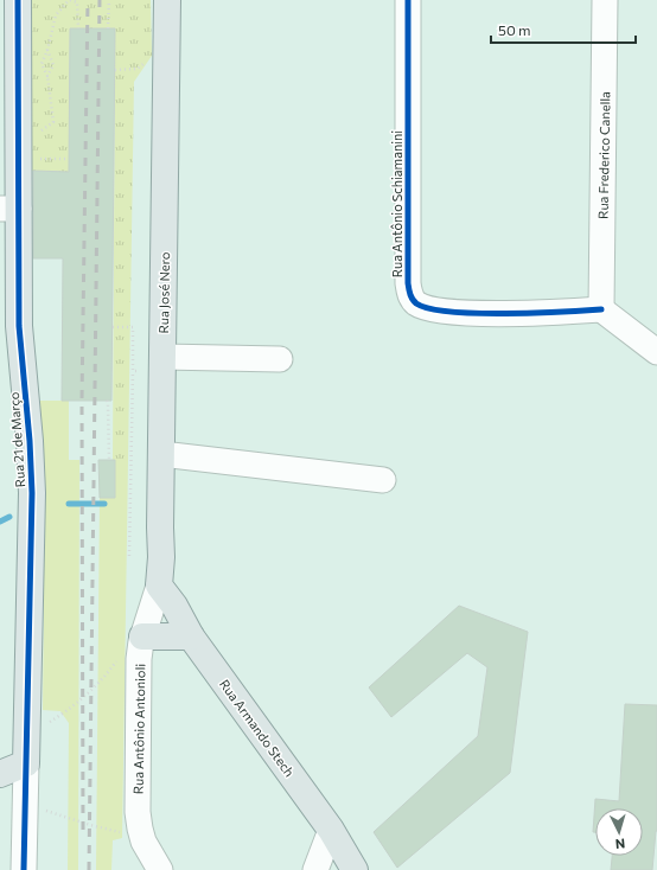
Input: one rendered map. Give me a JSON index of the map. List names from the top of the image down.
{
  "streets": {
    "main road": ["Rua José Nero", "Rua 21 de Março", "Rua Armando Stech"],
    "street": ["Rua Frederico Canella", "Rua Antônio Schiamanini", "Rua Antônio Antonioli"]
  },
  "crossings": [
    ["Rua Frederico Canella", "Rua Antônio Schiamanini"],
    ["Rua José Nero", "Rua Armando Stech"],
    ["Rua José Nero", "Rua Antônio Antonioli"],
    ["Rua Armando Stech", "Rua Antônio Antonioli"]
  ],
  "scale_bar": "50 m",
  "north": "bottom"
}
